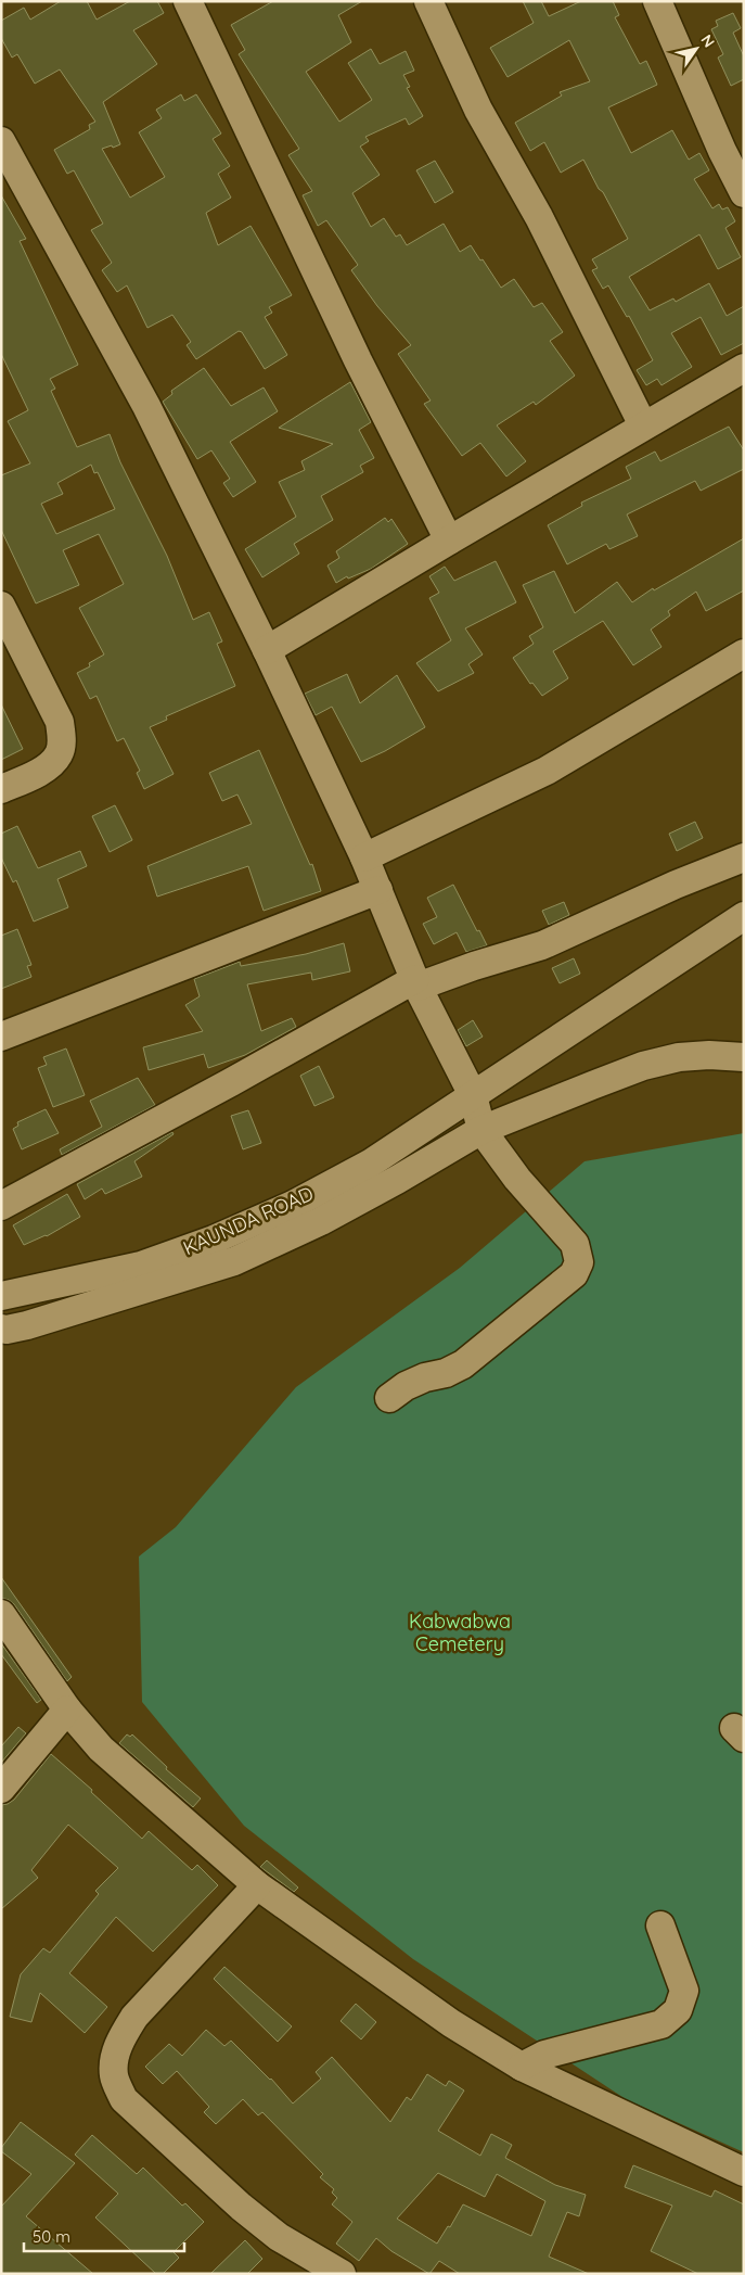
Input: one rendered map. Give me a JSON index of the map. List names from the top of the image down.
{
  "streets": {
    "street": ["KAUNDA ROAD"]
  },
  "parks": ["Kabwabwa Cemetery"],
  "scale_bar": "50 m",
  "north": "top right"
}
